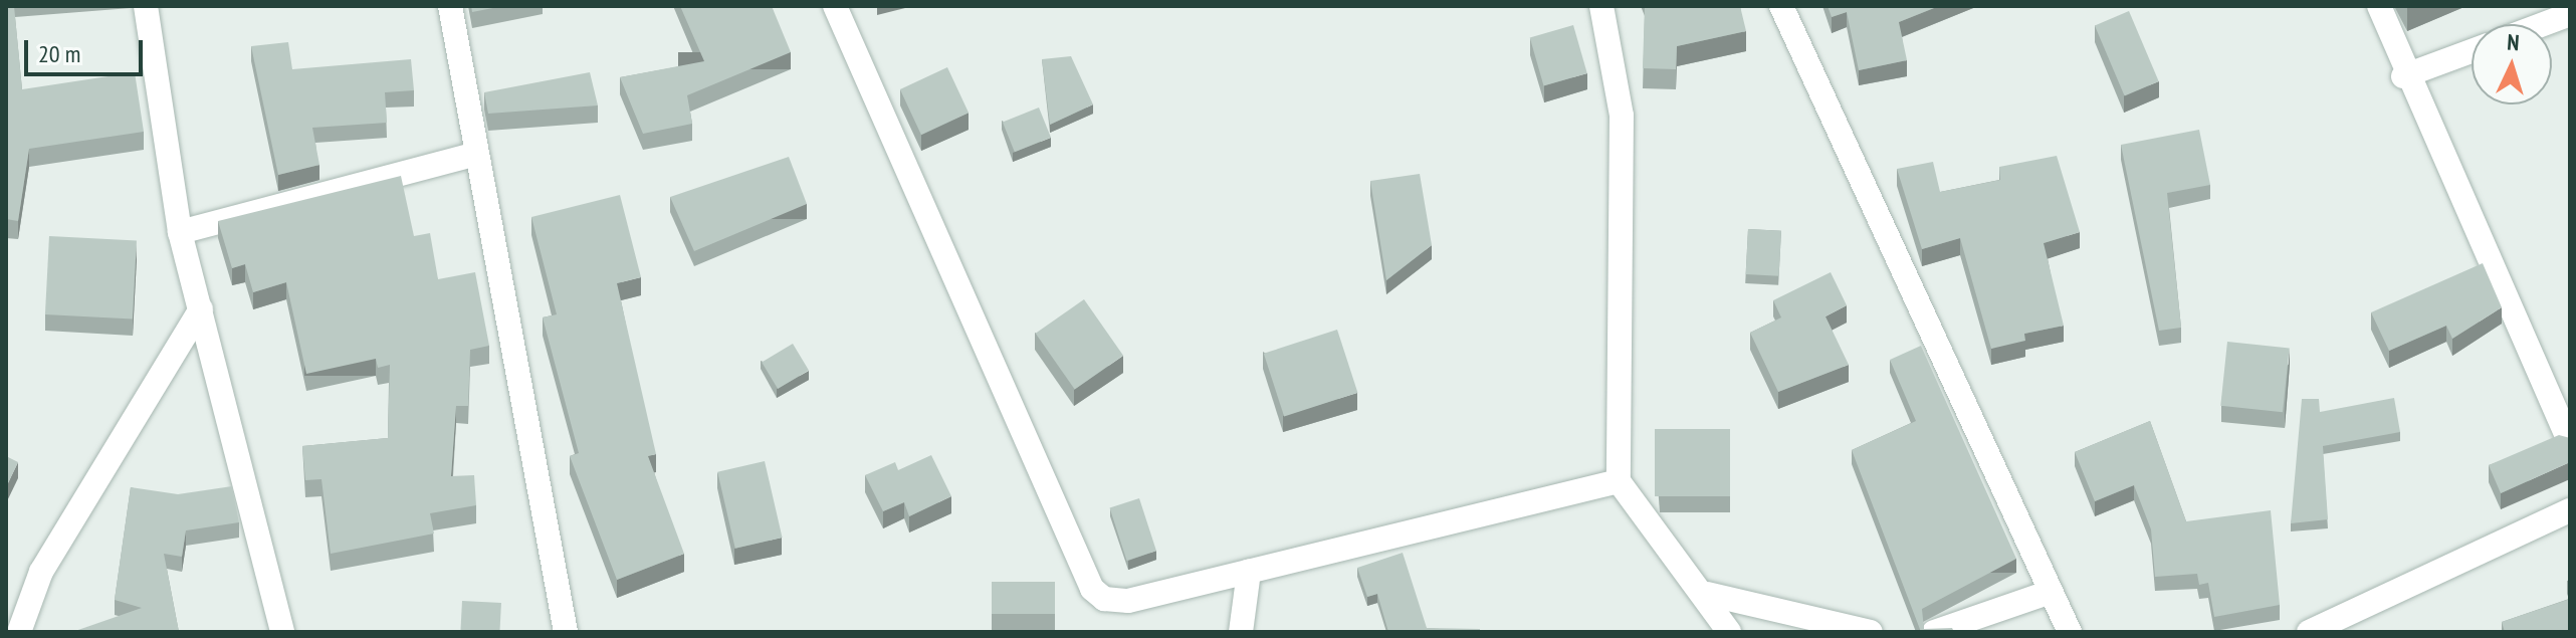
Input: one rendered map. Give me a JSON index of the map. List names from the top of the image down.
{
  "scale_bar": "20 m",
  "north": "top"
}
